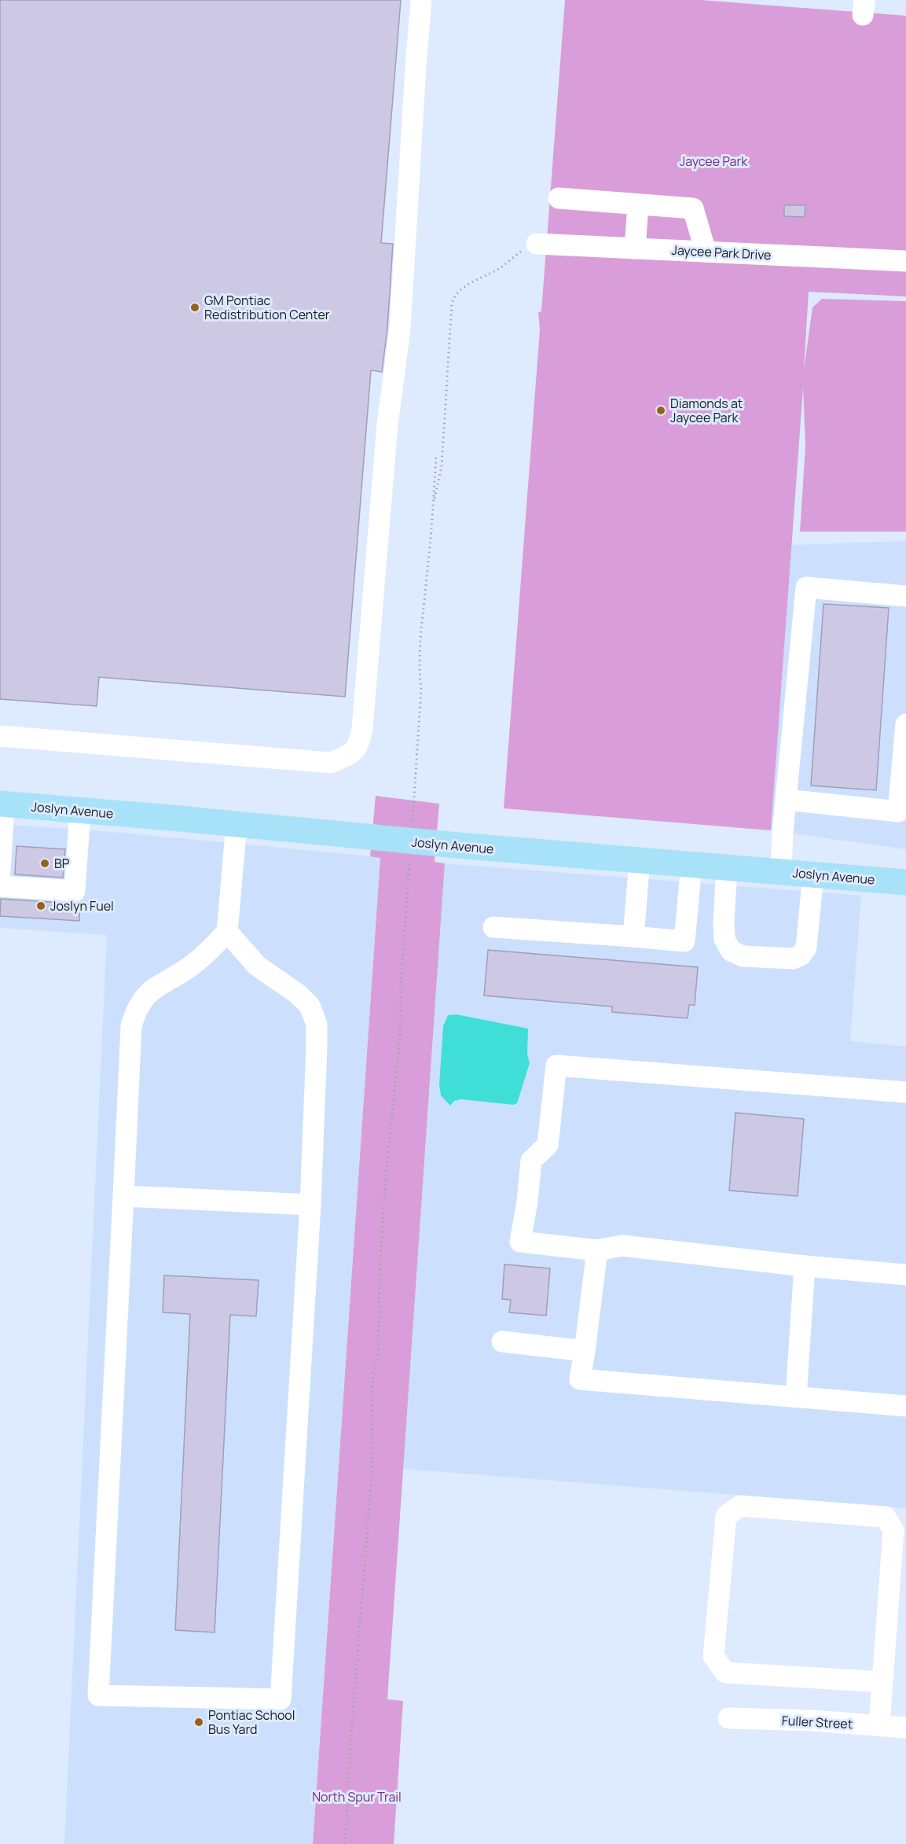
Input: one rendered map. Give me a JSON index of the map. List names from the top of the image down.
{
  "streets": {
    "main road": ["Joslyn Avenue"],
    "street": ["Jaycee Park Drive", "Fuller Street"]
  },
  "parks": ["Jaycee Park", "North Spur Trail"],
  "places": [
    "GM Pontiac Redistribution Center",
    "Diamonds at Jaycee Park",
    "BP",
    "Joslyn Fuel",
    "Pontiac School Bus Yard"
  ]
}
